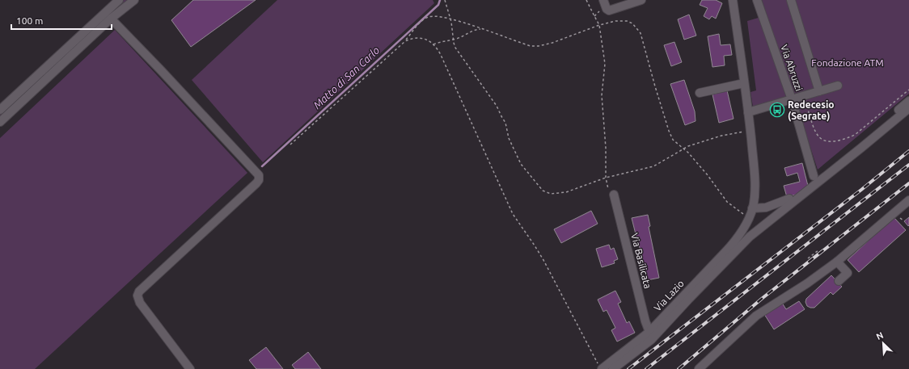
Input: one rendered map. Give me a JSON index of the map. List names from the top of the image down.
{
  "streets": {
    "street": ["Via Abruzzi", "Via Basilicata", "Via Lazio"]
  },
  "crossings": [
    ["Via Basilicata", "Via Lazio"]
  ],
  "water": ["Matto di San Carlo"],
  "parks": ["Fondazione ATM"],
  "places": {
    "bus stop": ["Redecesio (Segrate)"]
  },
  "scale_bar": "100 m",
  "north": "top left"
}
